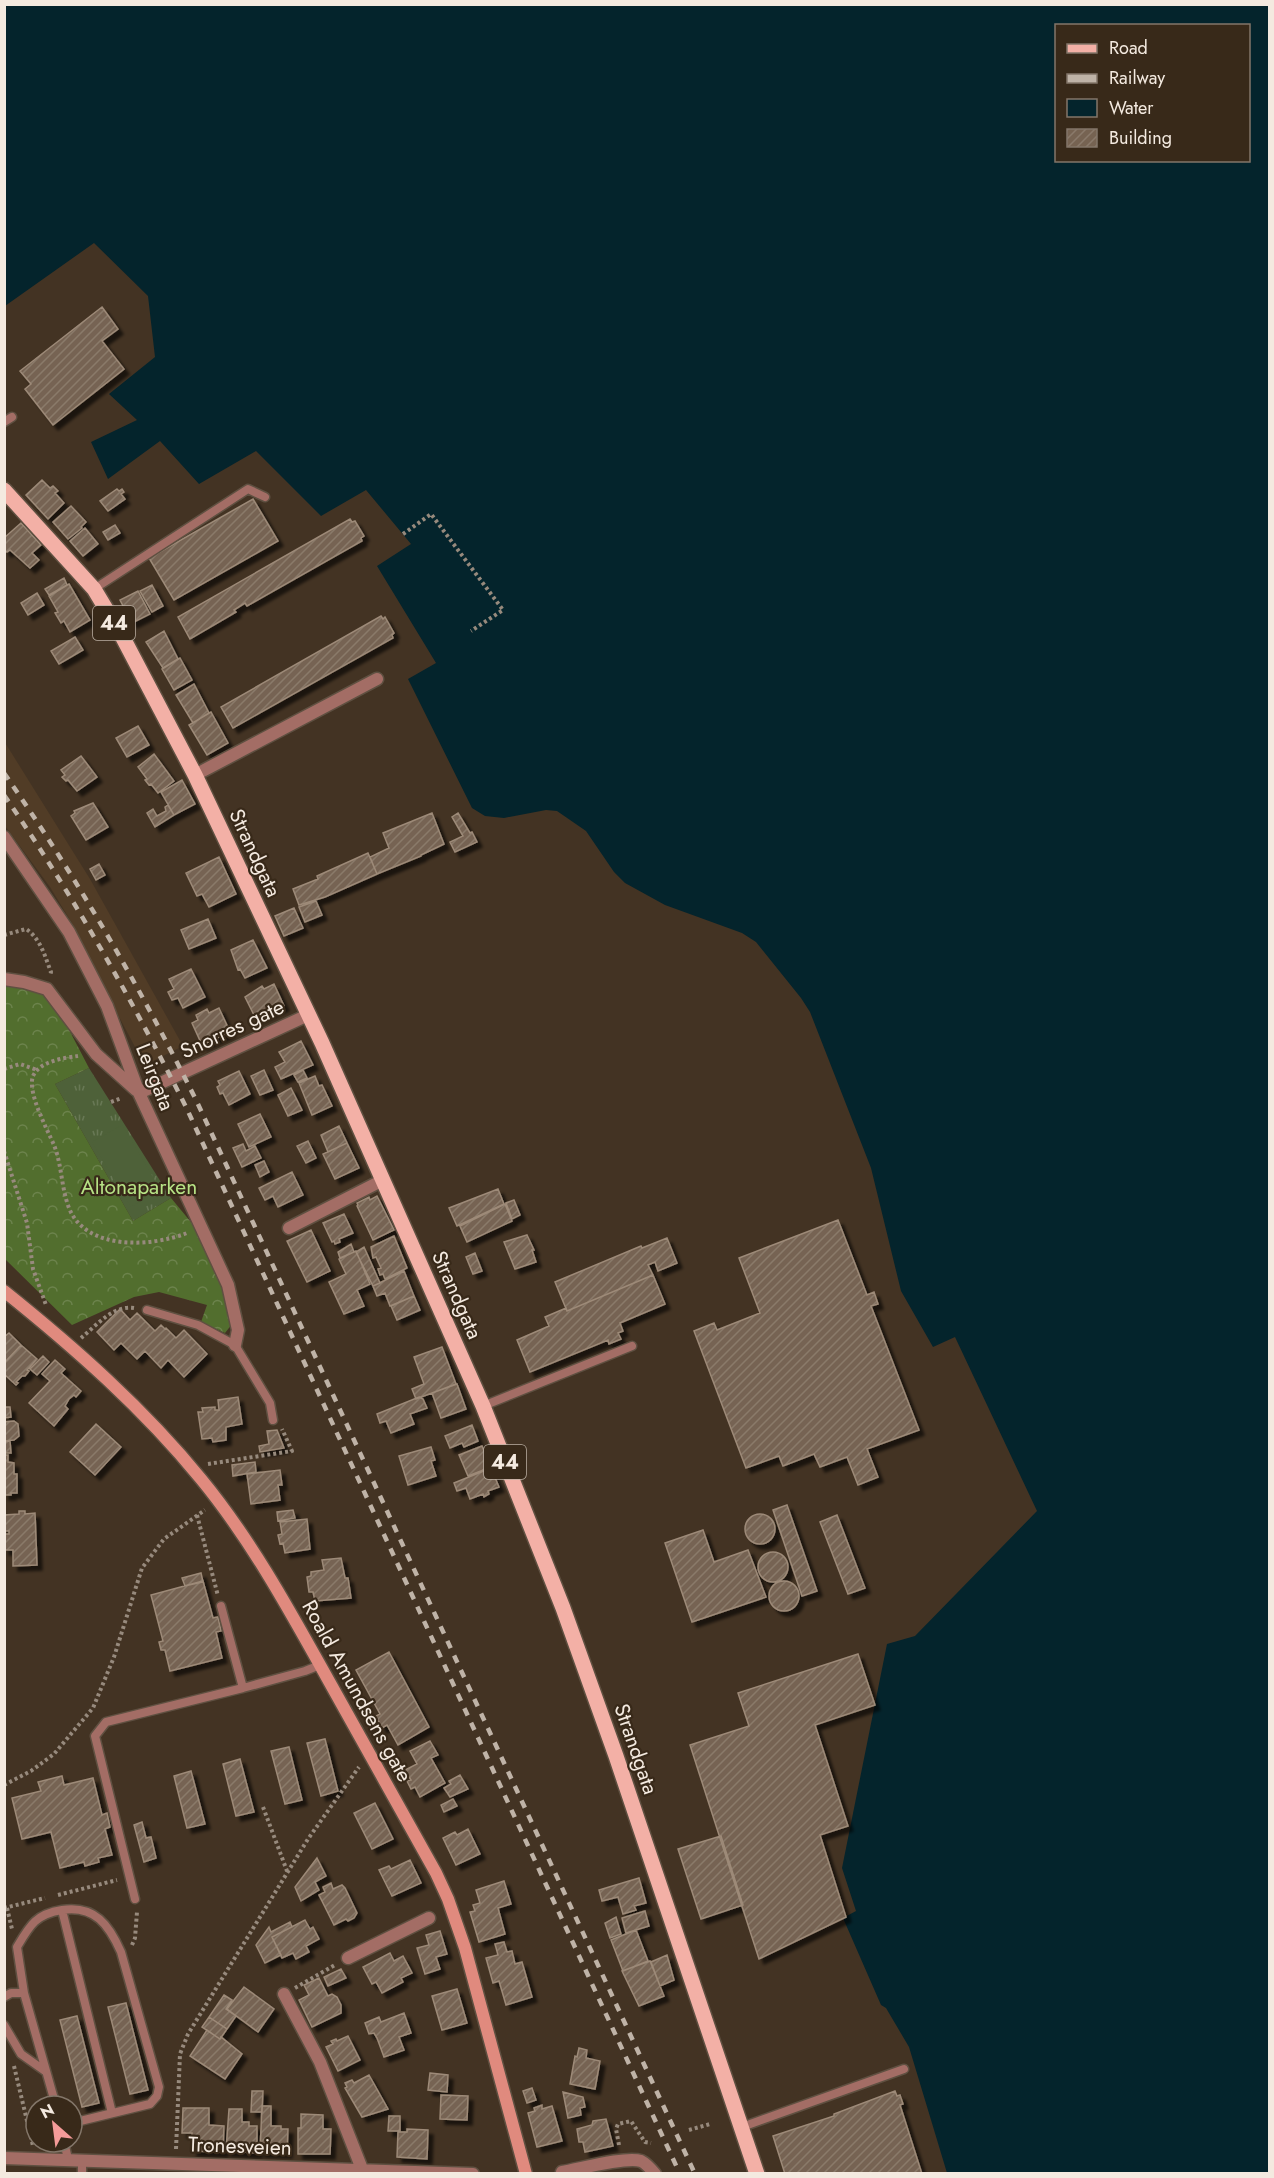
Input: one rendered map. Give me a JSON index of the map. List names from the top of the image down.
{
  "streets": {
    "main road": ["44", "Strandgata"],
    "street": [
      "Snorres gate",
      "Leirgata",
      "Roald Amundsens gate",
      "Tronesveien"
    ]
  },
  "crossings": [
    ["Strandgata", "Snorres gate"],
    ["Snorres gate", "Leirgata"]
  ],
  "parks": ["Altonaparken"],
  "legend": [
    "Road",
    "Railway",
    "Water",
    "Building"
  ],
  "north": "top left"
}
